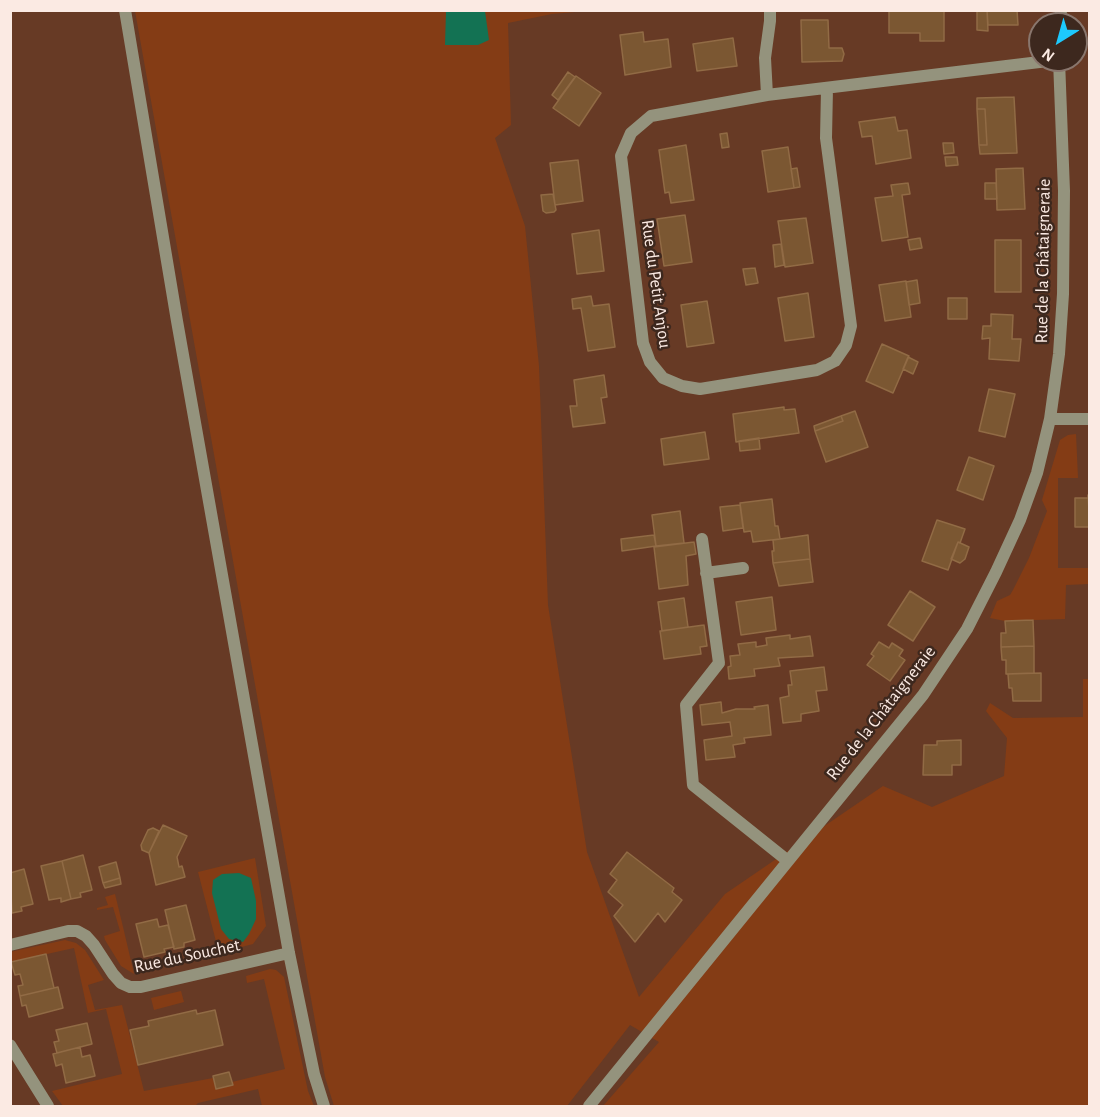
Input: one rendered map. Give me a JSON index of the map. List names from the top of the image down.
{
  "streets": {
    "street": ["Rue de la Châtaigneraie", "Rue du Petit Anjou", "Rue du Souchet"]
  },
  "north": "bottom left"
}
